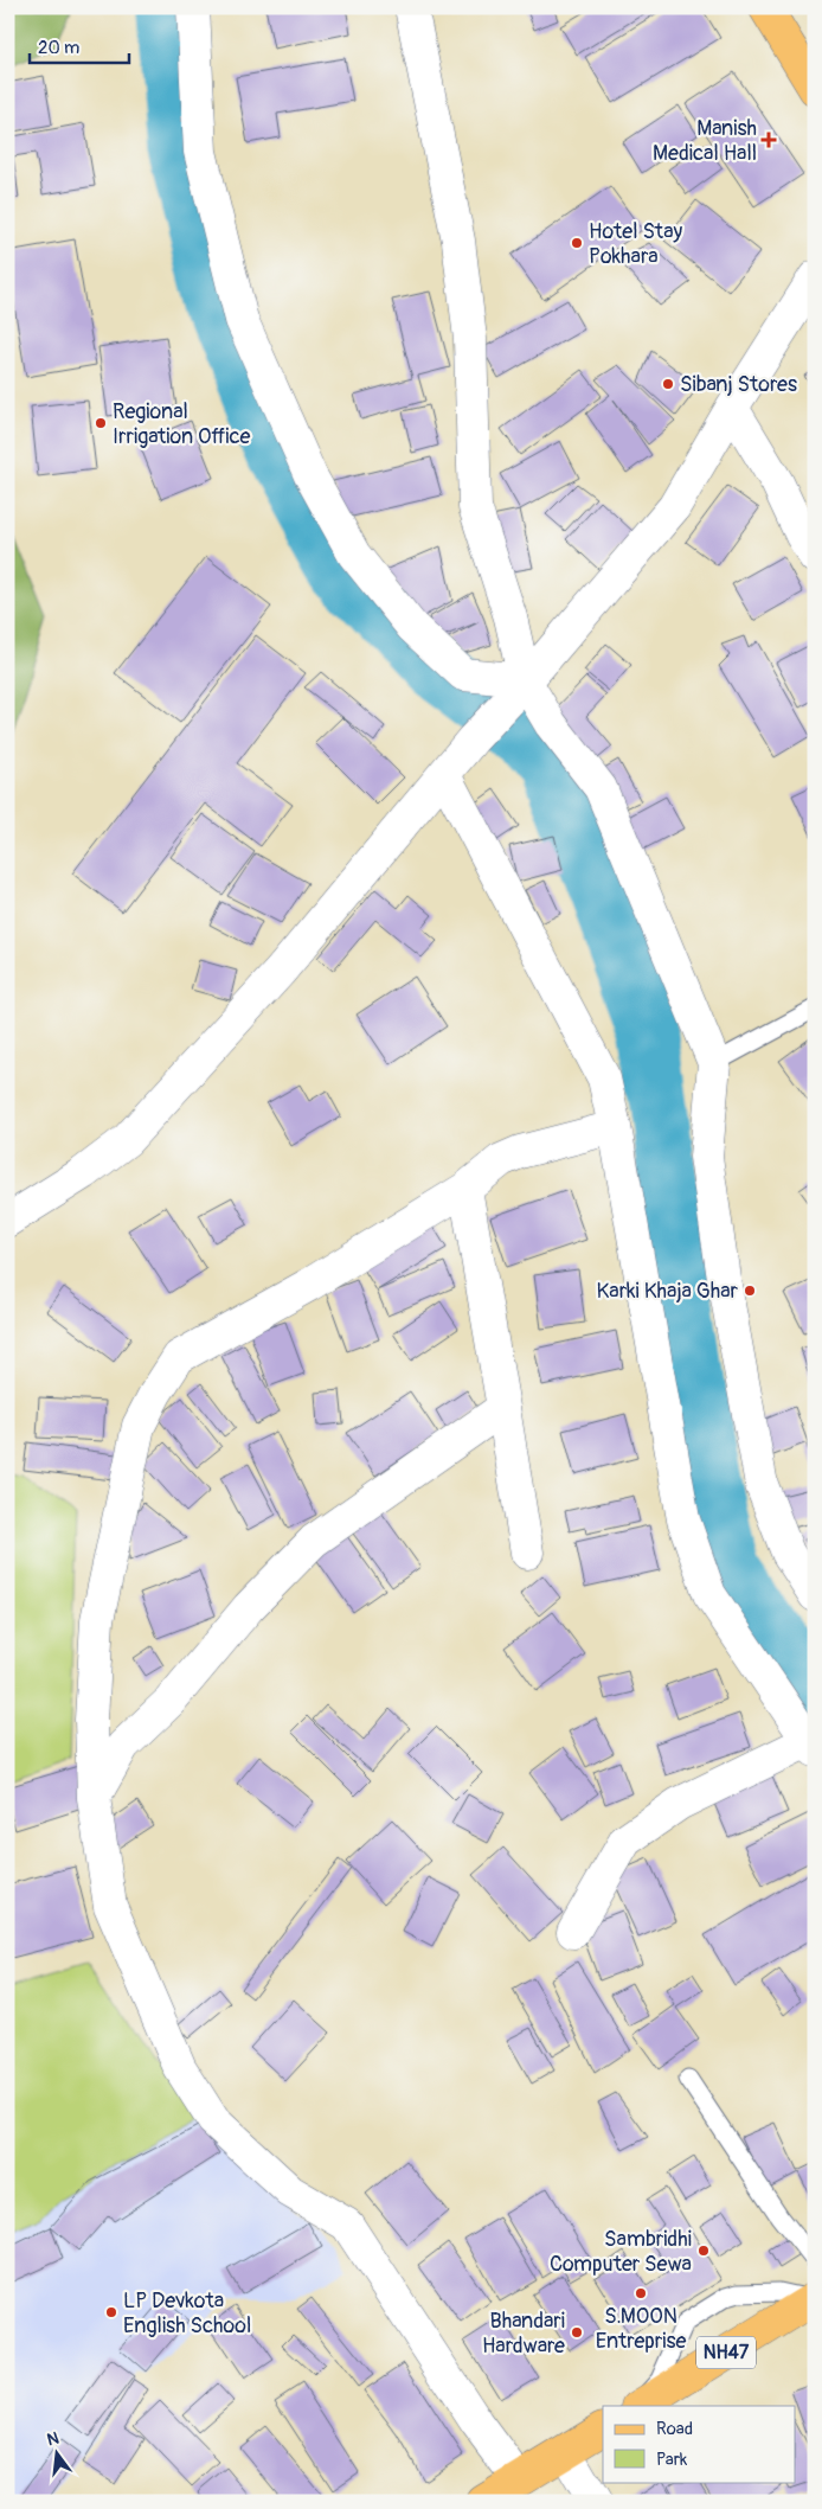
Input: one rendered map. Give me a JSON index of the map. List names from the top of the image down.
{
  "streets": {
    "main road": ["NH47"]
  },
  "places": {
    "health": ["Manish Medical Hall"],
    "other": [
      "Hotel Stay Pokhara",
      "Sibanj Stores",
      "Regional Irrigation Office",
      "Karki Khaja Ghar",
      "Sambridhi Computer Sewa",
      "S.MOON Entreprise",
      "LP Devkota English School",
      "Bhandari Hardware"
    ]
  },
  "legend": ["Road", "Park"],
  "scale_bar": "20 m",
  "north": "top"
}
